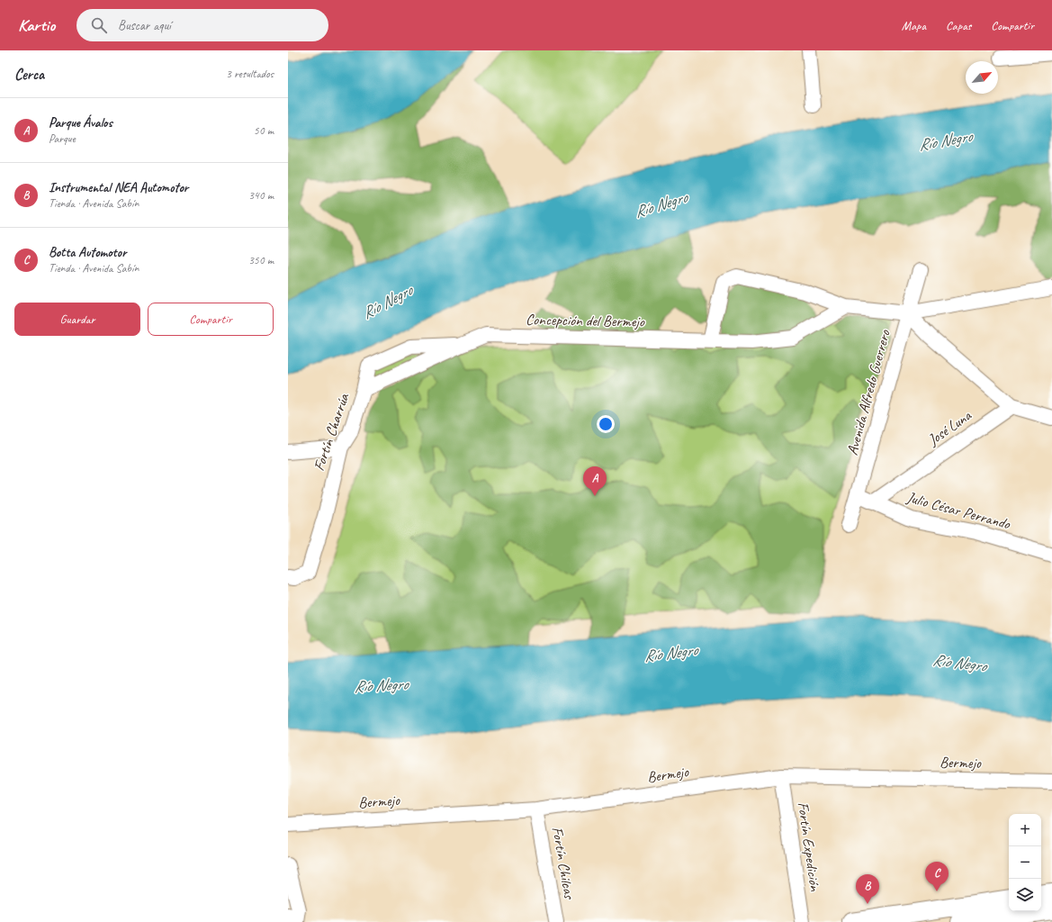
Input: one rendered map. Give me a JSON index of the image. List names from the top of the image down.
{
  "streets": {
    "street": [
      "Concepción del Bermejo",
      "Avenida Alfredo Guerrero",
      "José Luna",
      "Fortín Charrúa",
      "Julio César Perrando",
      "Bermejo",
      "Fortín Expedición",
      "Fortín Chilcas"
    ]
  },
  "crossings": [
    ["Concepción del Bermejo", "Fortín Charrúa"],
    ["Avenida Alfredo Guerrero", "Julio César Perrando"],
    ["José Luna", "Julio César Perrando"],
    ["Bermejo", "Fortín Expedición"],
    ["Bermejo", "Fortín Chilcas"]
  ],
  "water": ["Río Negro"],
  "north": "top right",
  "page": {
    "header": "Kartio",
    "search": "Buscar aquí",
    "nav": ["Mapa", "Capas", "Compartir"],
    "heading": ["Cerca", "3 resultados"],
    "list": [
      {
        "mark": "A",
        "name": "Parque Ávalos",
        "note": "Parque",
        "value": "50 m"
      },
      {
        "mark": "B",
        "name": "Instrumental NEA Automotor",
        "note": "Tienda · Avenida Sabín",
        "value": "340 m"
      },
      {
        "mark": "C",
        "name": "Botta Automotor",
        "note": "Tienda · Avenida Sabín",
        "value": "350 m"
      }
    ],
    "buttons": ["Guardar", "Compartir"],
    "pins": ["A", "C", "B"],
    "map_buttons": ["+", "−"]
  }
}
